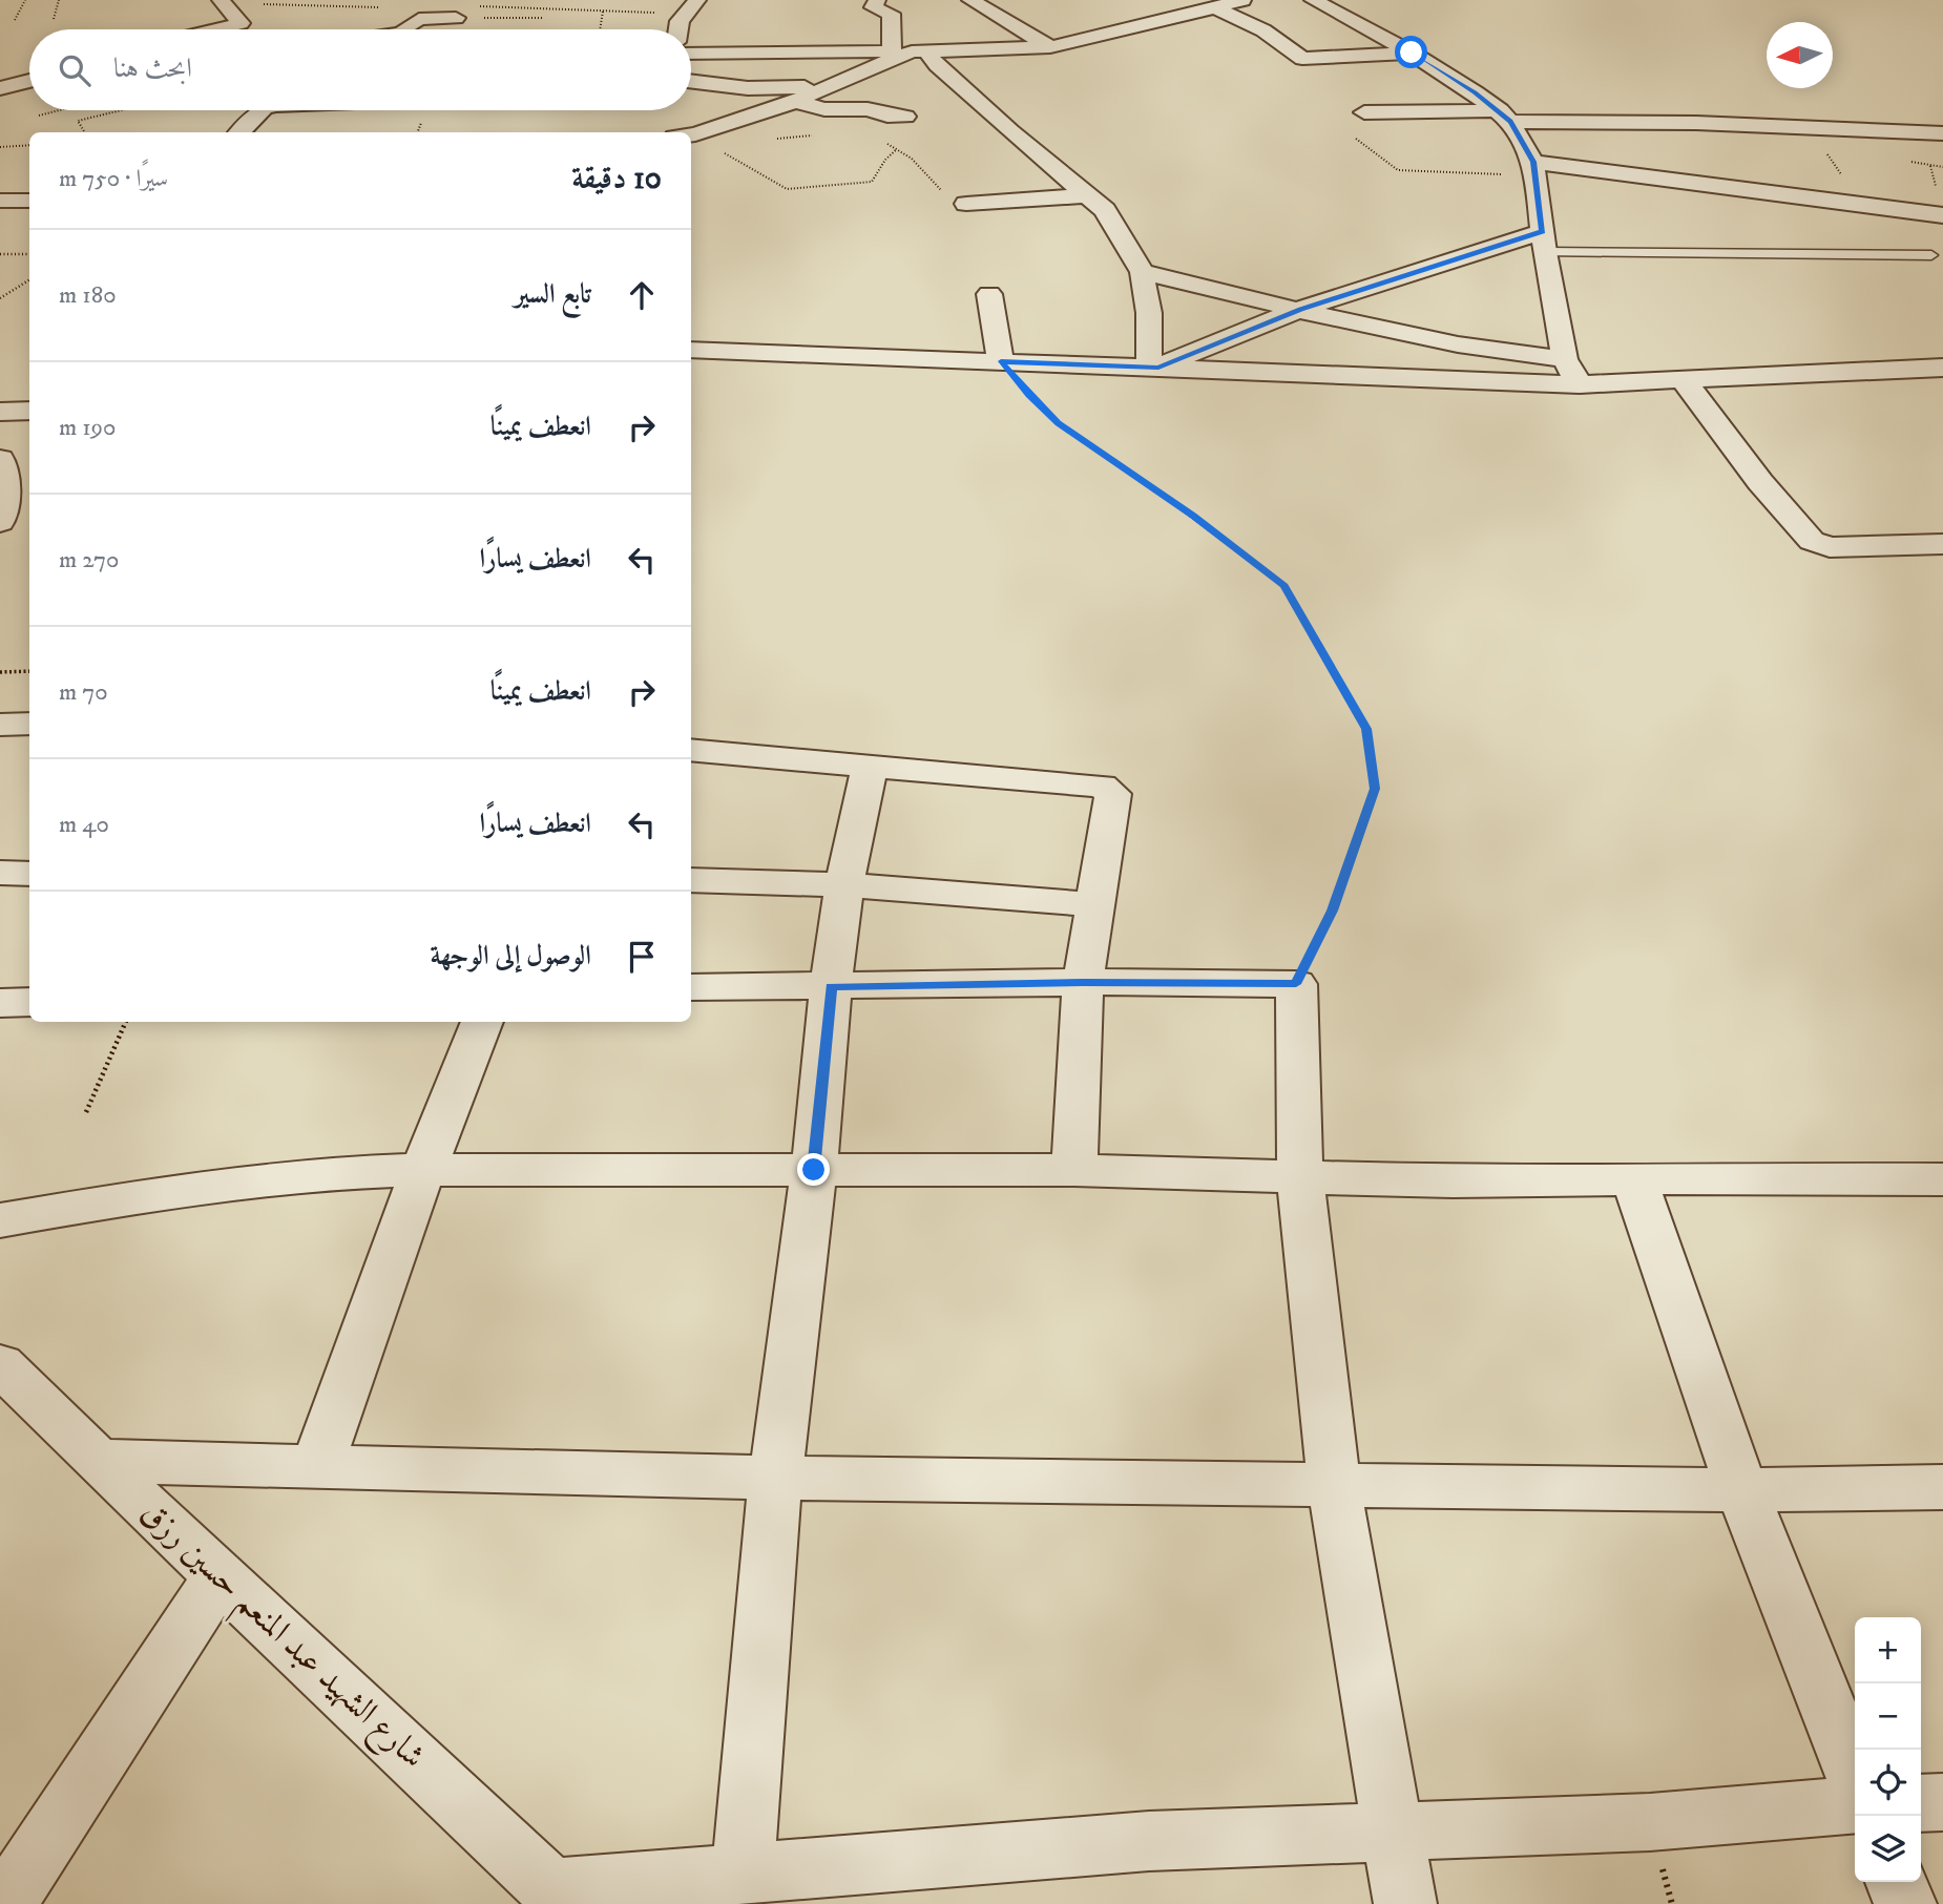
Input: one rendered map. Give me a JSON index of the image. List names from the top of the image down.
{
  "streets": {
    "street": ["شارع الشهيد عبد المنعم حسين رزق"]
  },
  "north": "left",
  "page": {
    "search": "ابحث هنا",
    "heading": ["10 دقيقة", "سيرًا · 750 m"],
    "list": [
      ["تابع السير", "180 m"],
      ["انعطف يمينًا", "190 m"],
      ["انعطف يسارًا", "270 m"],
      ["انعطف يمينًا", "70 m"],
      ["انعطف يسارًا", "40 m"],
      "الوصول إلى الوجهة"
    ],
    "map_buttons": ["+", "−"]
  }
}
